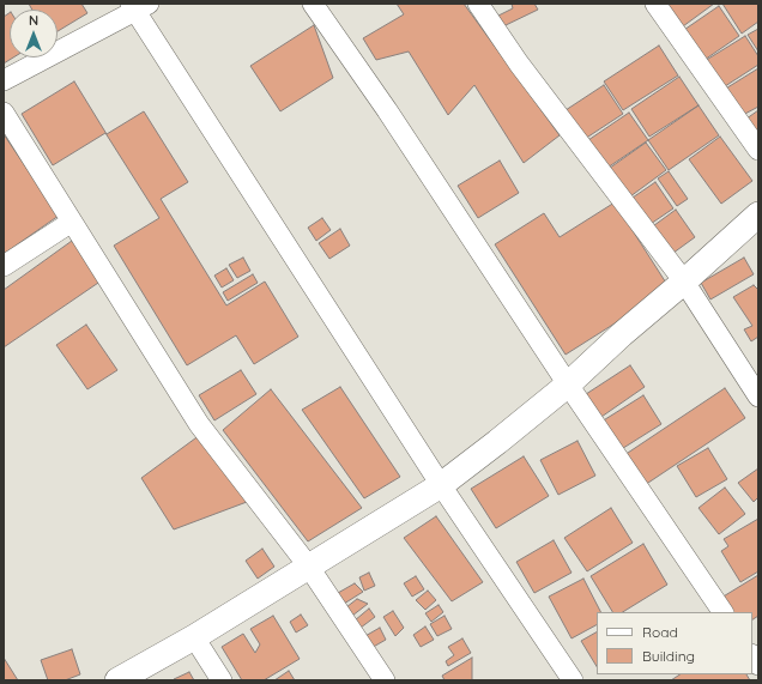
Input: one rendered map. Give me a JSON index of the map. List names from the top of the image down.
{
  "legend": ["Road", "Building"],
  "north": "top"
}
